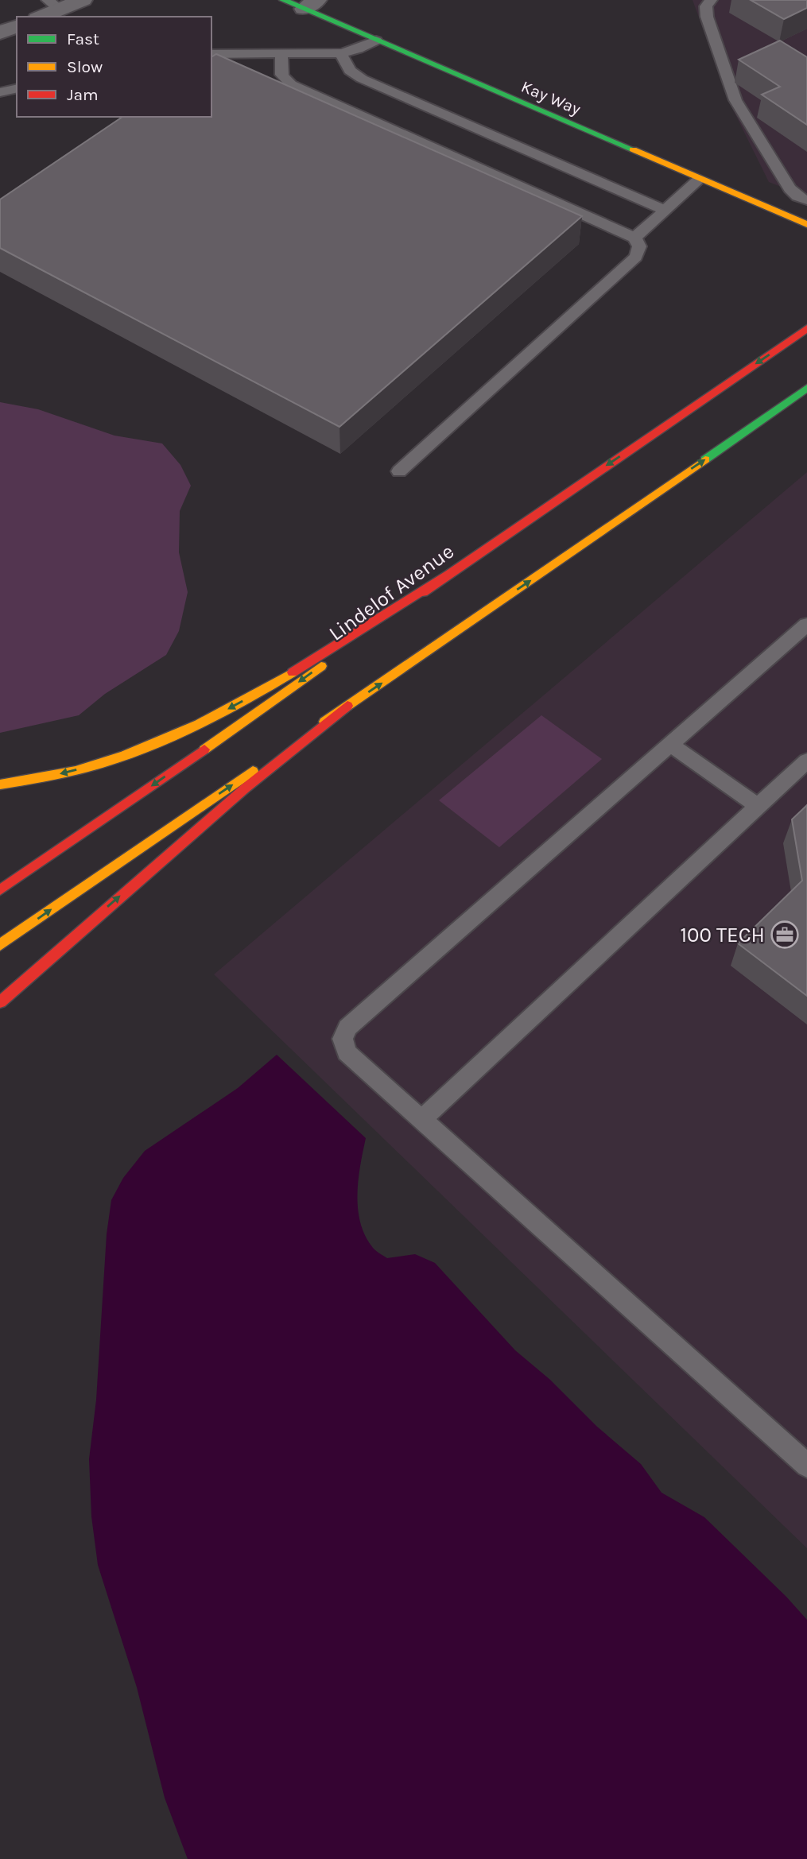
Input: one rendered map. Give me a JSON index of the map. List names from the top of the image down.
{
  "streets": {
    "main road": ["Kay Way", "Lindelof Avenue"]
  },
  "places": {
    "office": ["100 TECH"]
  },
  "legend": ["Fast", "Slow", "Jam"]
}
